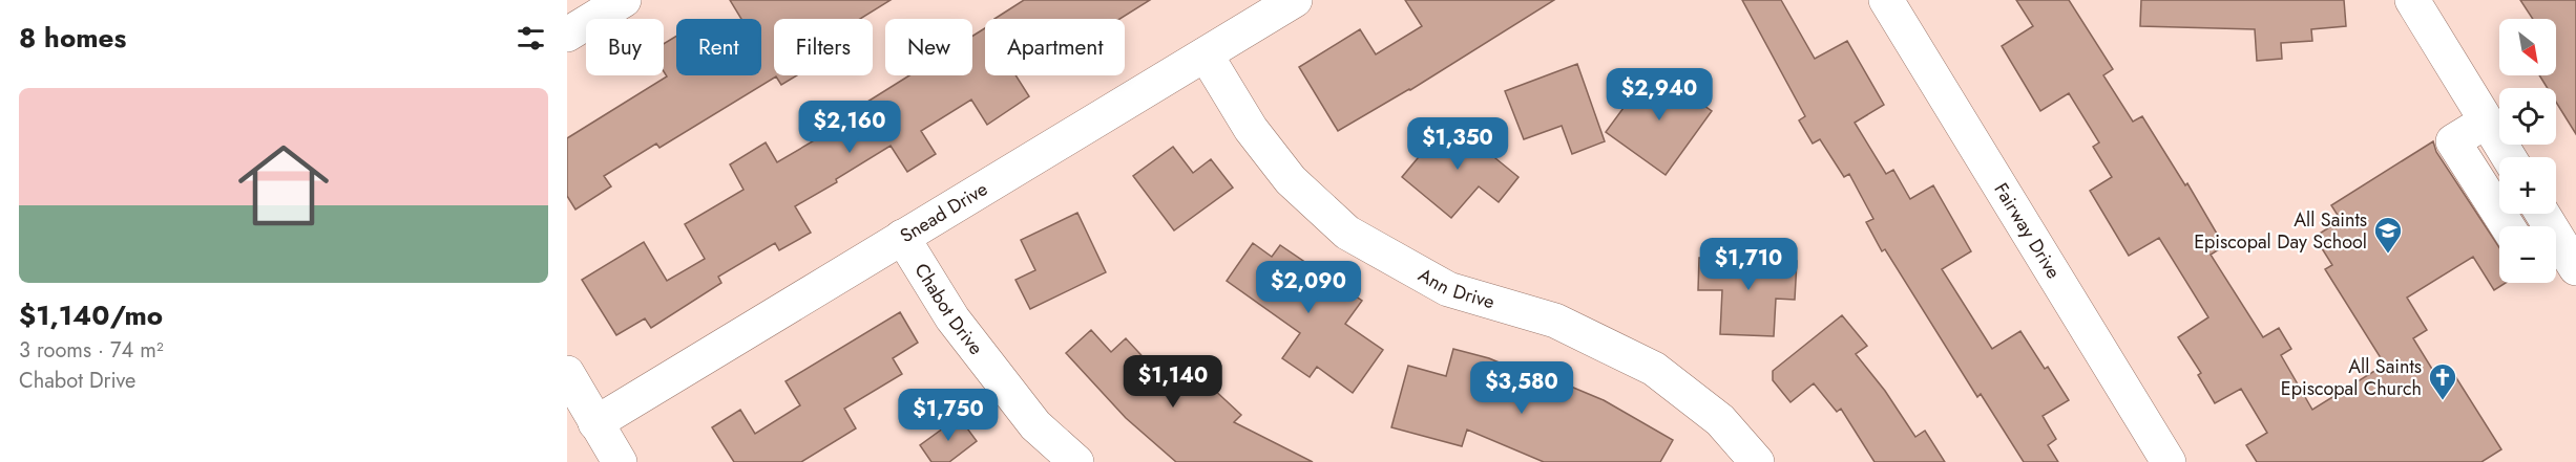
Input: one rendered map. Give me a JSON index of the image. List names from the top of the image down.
{
  "streets": {
    "street": [
      "Snead Drive",
      "Fairway Drive",
      "Ann Drive",
      "Chabot Drive"
    ]
  },
  "crossings": [
    ["Snead Drive", "Ann Drive"],
    ["Snead Drive", "Chabot Drive"]
  ],
  "places": {
    "school or university": ["All Saints Episcopal Day School"],
    "church": ["All Saints Episcopal Church"]
  },
  "north": "bottom right",
  "page": {
    "heading": "8 homes",
    "map_buttons": ["+", "−"],
    "chip": [
      "Buy",
      "Rent",
      "Filters",
      "New",
      "Apartment"
    ],
    "price": [
      "$2,940",
      "$2,160",
      "$1,350",
      "$1,710",
      "$2,090",
      "$1,140",
      "$3,580",
      "$1,750"
    ],
    "list": [
      {
        "name": "$1,140/mo",
        "note": "3 rooms · 74 m² · Chabot Drive"
      }
    ]
  }
}
